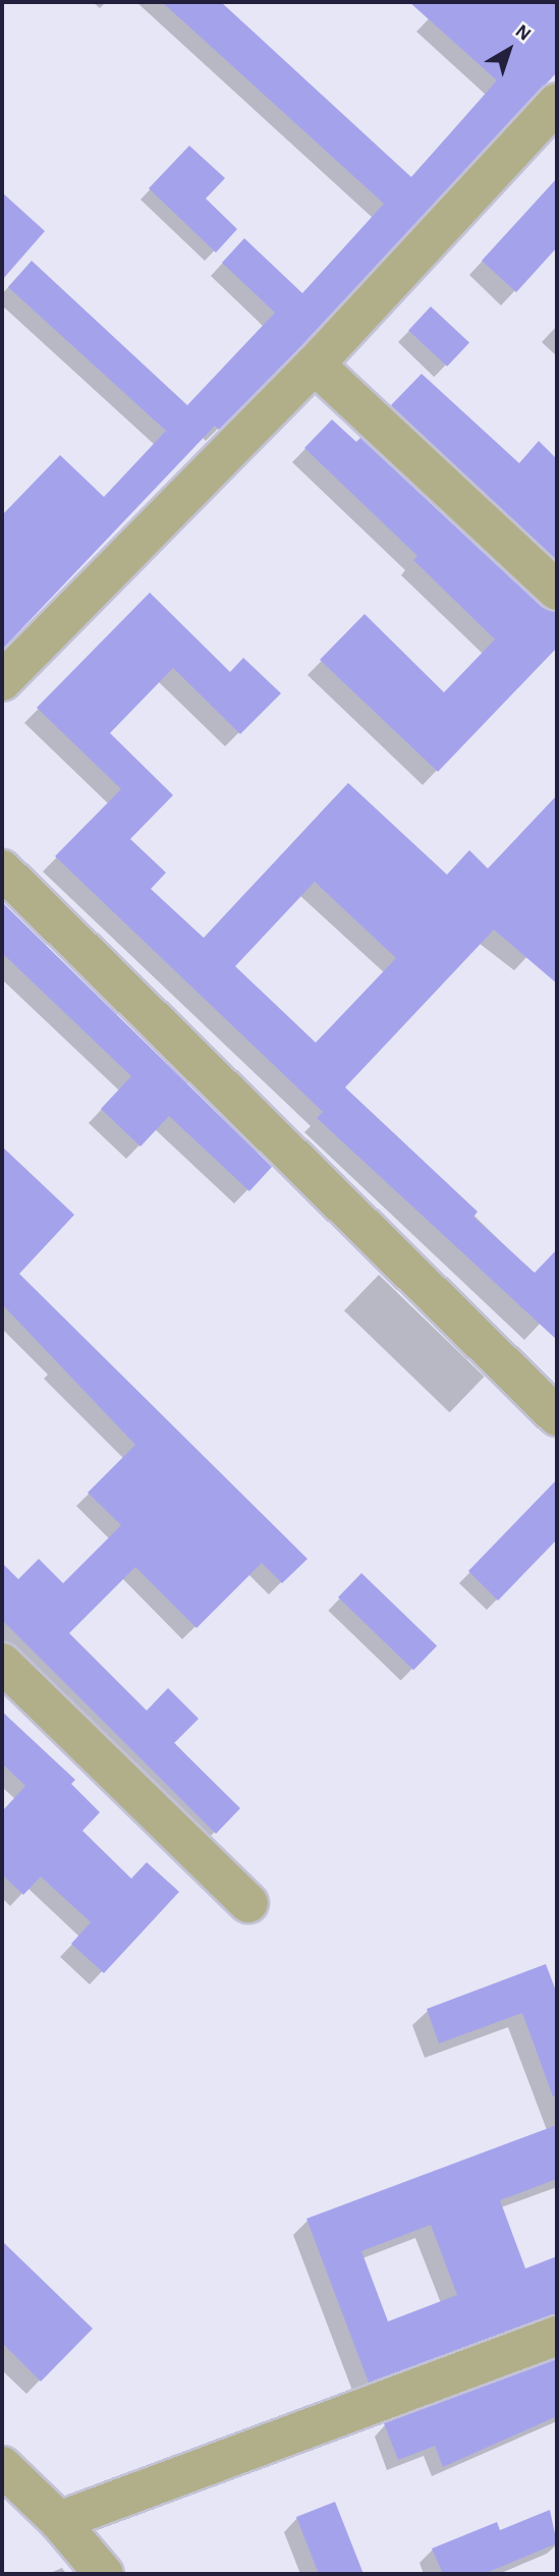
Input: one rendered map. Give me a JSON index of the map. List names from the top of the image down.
{
  "north": "top right"
}
